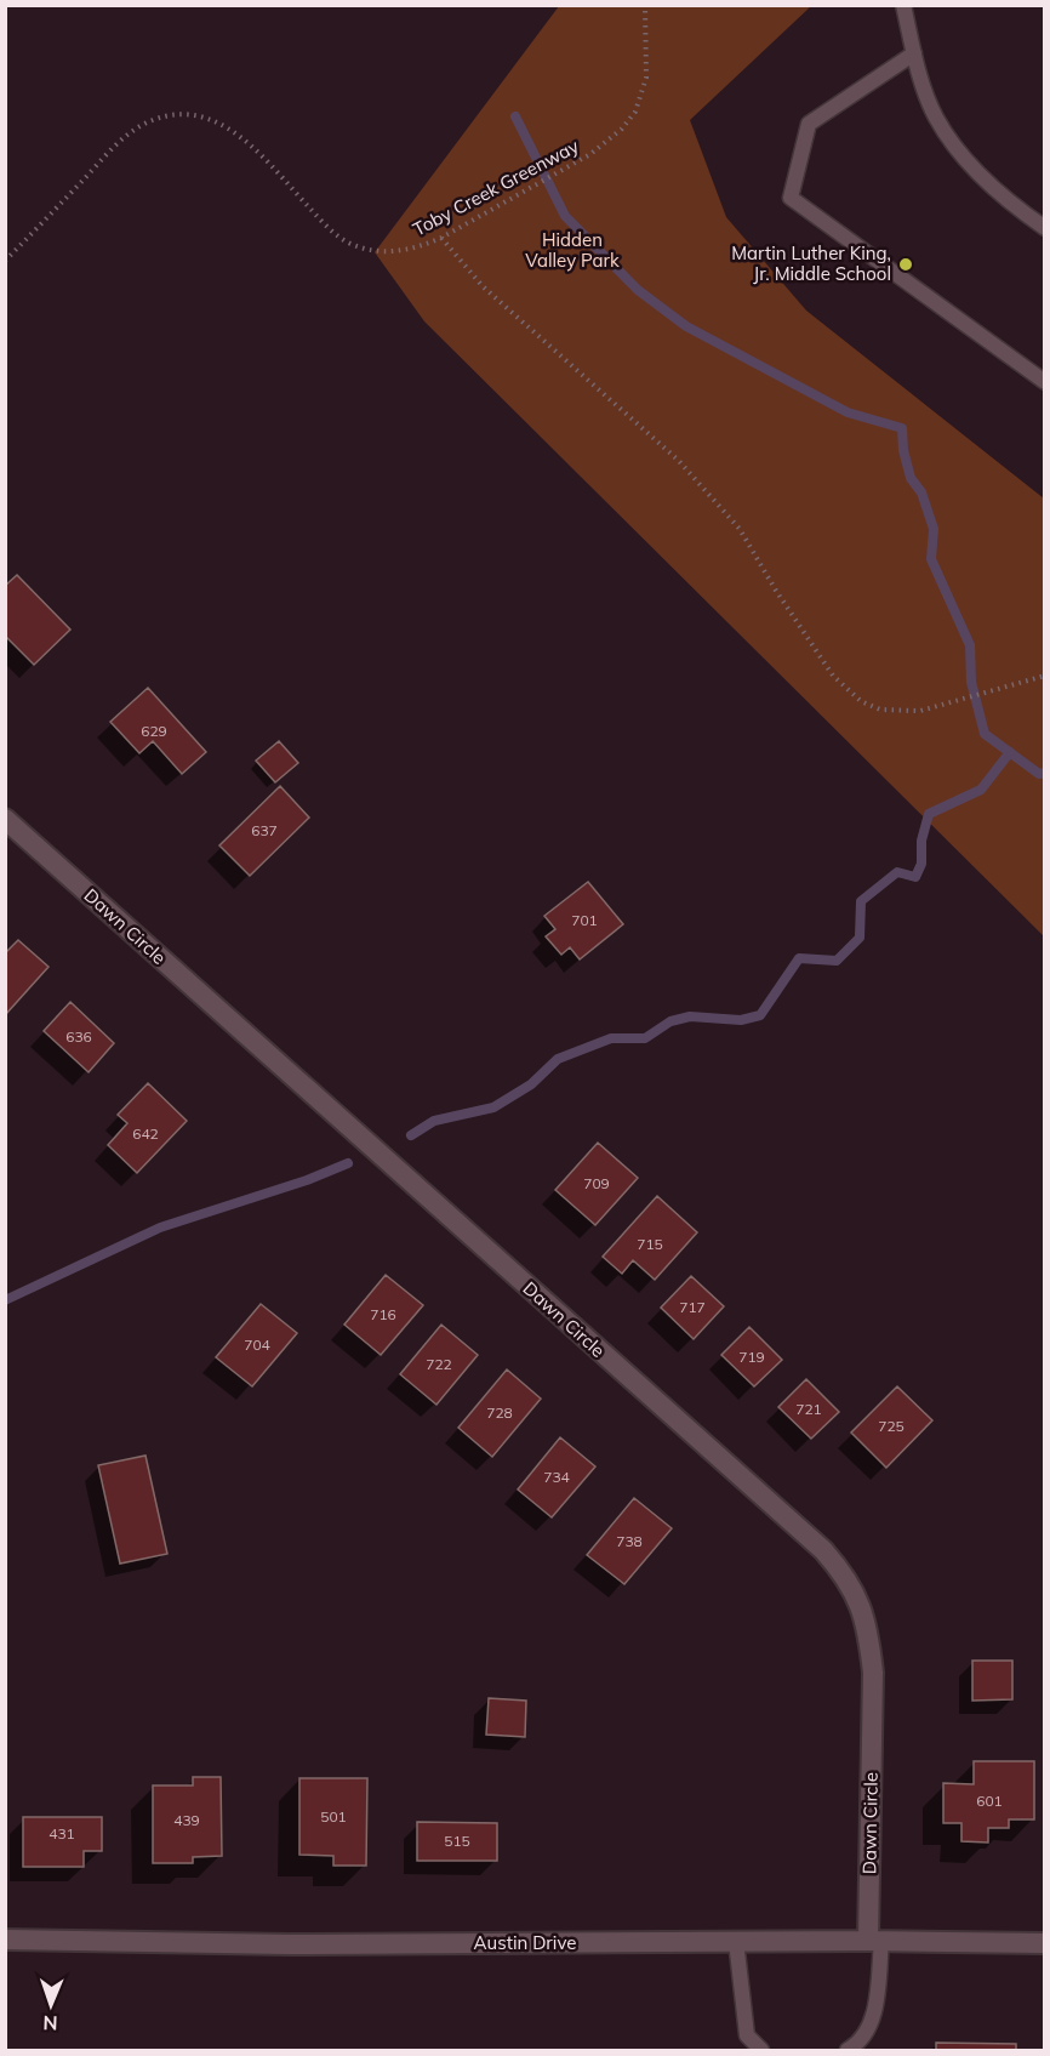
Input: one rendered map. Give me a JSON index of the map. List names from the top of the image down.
{
  "streets": {
    "street": ["Dawn Circle", "Austin Drive"],
    "path": ["Toby Creek Greenway"]
  },
  "crossings": [
    ["Dawn Circle", "Austin Drive"]
  ],
  "parks": ["Hidden Valley Park"],
  "places": ["Martin Luther King, Jr. Middle School"],
  "house_numbers": [
    "629",
    "637",
    "701",
    "636",
    "642",
    "709",
    "715",
    "717",
    "716",
    "704",
    "719",
    "722",
    "721",
    "728",
    "725",
    "734",
    "738",
    "601",
    "501",
    "439",
    "431",
    "515"
  ],
  "north": "bottom"
}
